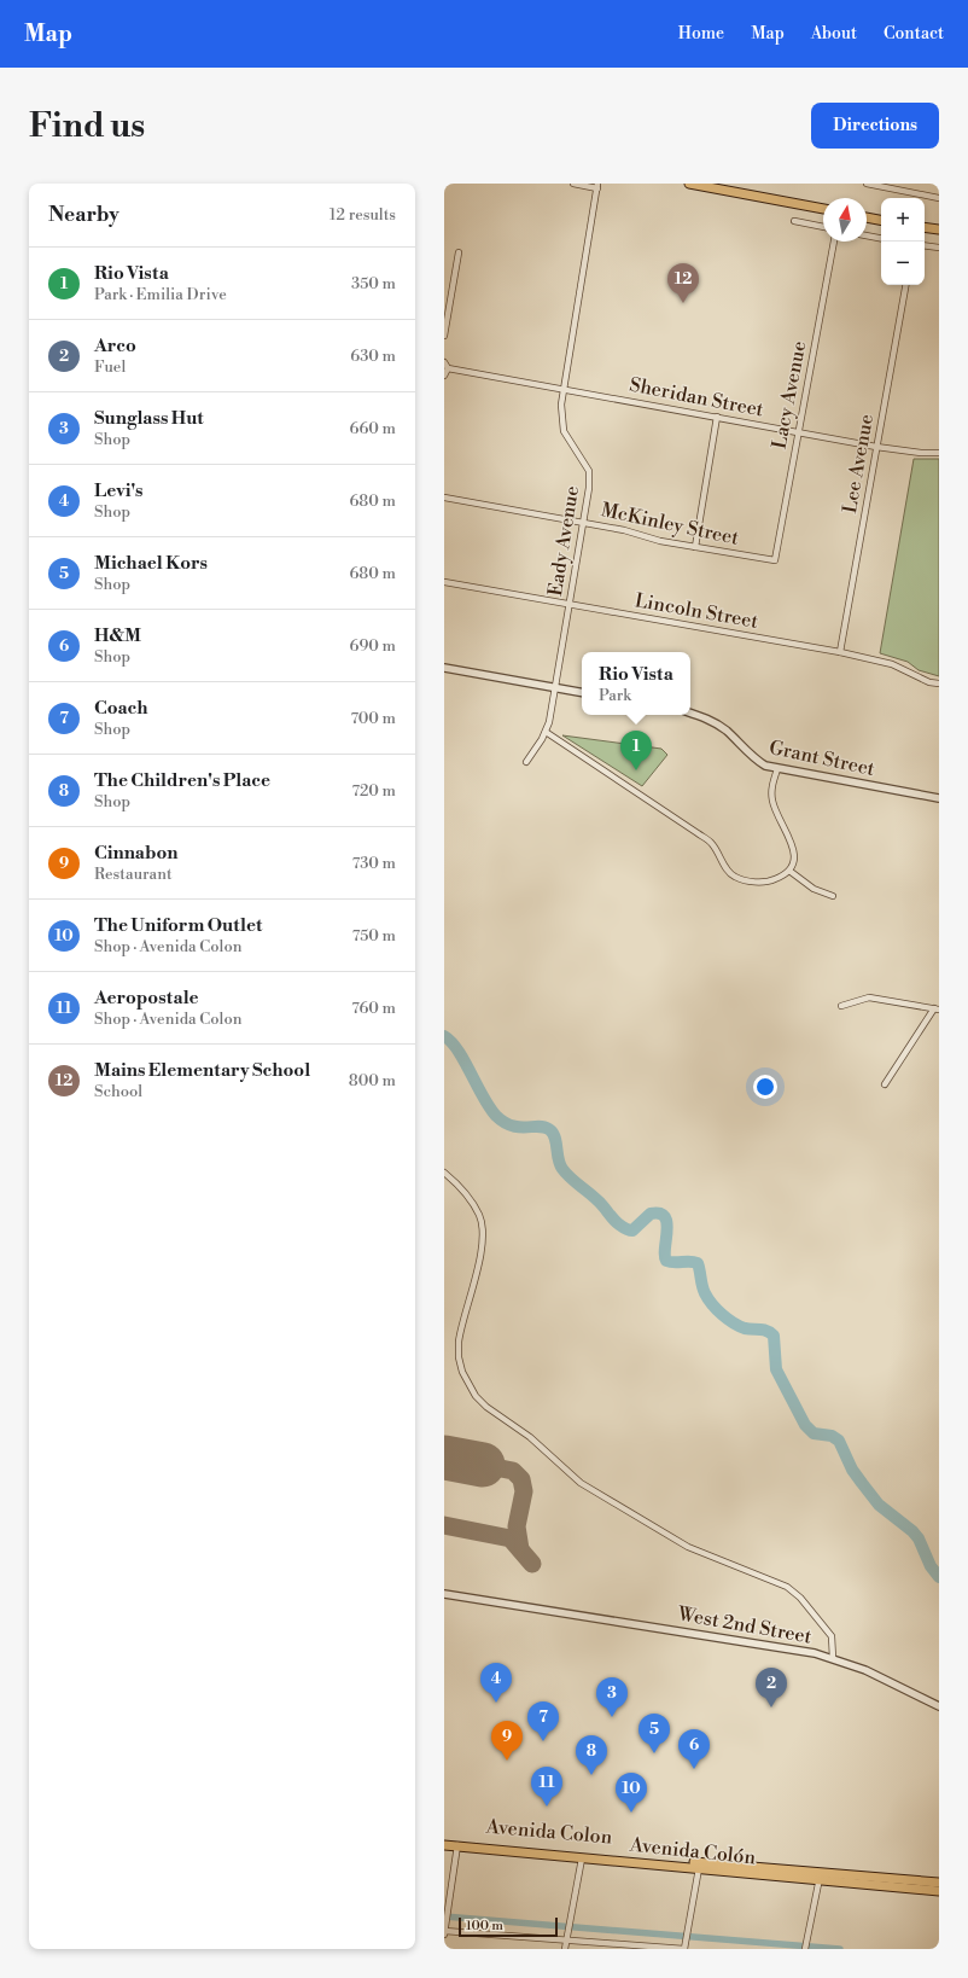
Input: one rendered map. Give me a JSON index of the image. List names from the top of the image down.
{
  "streets": {
    "main road": ["Avenida Colon", "Avenida Colón"],
    "street": [
      "Lacy Avenue",
      "Sheridan Street",
      "Lee Avenue",
      "McKinley Street",
      "Eady Avenue",
      "Lincoln Street",
      "Grant Street",
      "West 2nd Street"
    ]
  },
  "crossings": [
    ["Lacy Avenue", "Sheridan Street"],
    ["Lacy Avenue", "McKinley Street"],
    ["Sheridan Street", "Lee Avenue"],
    ["Sheridan Street", "Eady Avenue"],
    ["Lee Avenue", "Lincoln Street"],
    ["McKinley Street", "Eady Avenue"],
    ["Eady Avenue", "Lincoln Street"],
    ["Avenida Colon", "Avenida Colón"]
  ],
  "scale_bar": "100 m",
  "north": "top",
  "page": {
    "header": "Map",
    "nav": [
      "Home",
      "Map",
      "About",
      "Contact"
    ],
    "buttons": "Directions",
    "title": "Find us",
    "heading": ["Nearby", "12 results"],
    "map_buttons": ["+", "−"],
    "list": [
      {
        "mark": "1",
        "name": "Rio Vista",
        "note": "Park · Emilia Drive",
        "value": "350 m"
      },
      {
        "mark": "2",
        "name": "Arco",
        "note": "Fuel",
        "value": "630 m"
      },
      {
        "mark": "3",
        "name": "Sunglass Hut",
        "note": "Shop",
        "value": "660 m"
      },
      {
        "mark": "4",
        "name": "Levi's",
        "note": "Shop",
        "value": "680 m"
      },
      {
        "mark": "5",
        "name": "Michael Kors",
        "note": "Shop",
        "value": "680 m"
      },
      {
        "mark": "6",
        "name": "H&M",
        "note": "Shop",
        "value": "690 m"
      },
      {
        "mark": "7",
        "name": "Coach",
        "note": "Shop",
        "value": "700 m"
      },
      {
        "mark": "8",
        "name": "The Children's Place",
        "note": "Shop",
        "value": "720 m"
      },
      {
        "mark": "9",
        "name": "Cinnabon",
        "note": "Restaurant",
        "value": "730 m"
      },
      {
        "mark": "10",
        "name": "The Uniform Outlet",
        "note": "Shop · Avenida Colon",
        "value": "750 m"
      },
      {
        "mark": "11",
        "name": "Aeropostale",
        "note": "Shop · Avenida Colon",
        "value": "760 m"
      },
      {
        "mark": "12",
        "name": "Mains Elementary School",
        "note": "School",
        "value": "800 m"
      }
    ],
    "pins": [
      "12",
      "1",
      "4",
      "2",
      "3",
      "7",
      "5",
      "9",
      "6",
      "8",
      "11",
      "10"
    ],
    "popup": ["Rio Vista", "Park"],
    "scale": "100 m"
  }
}
